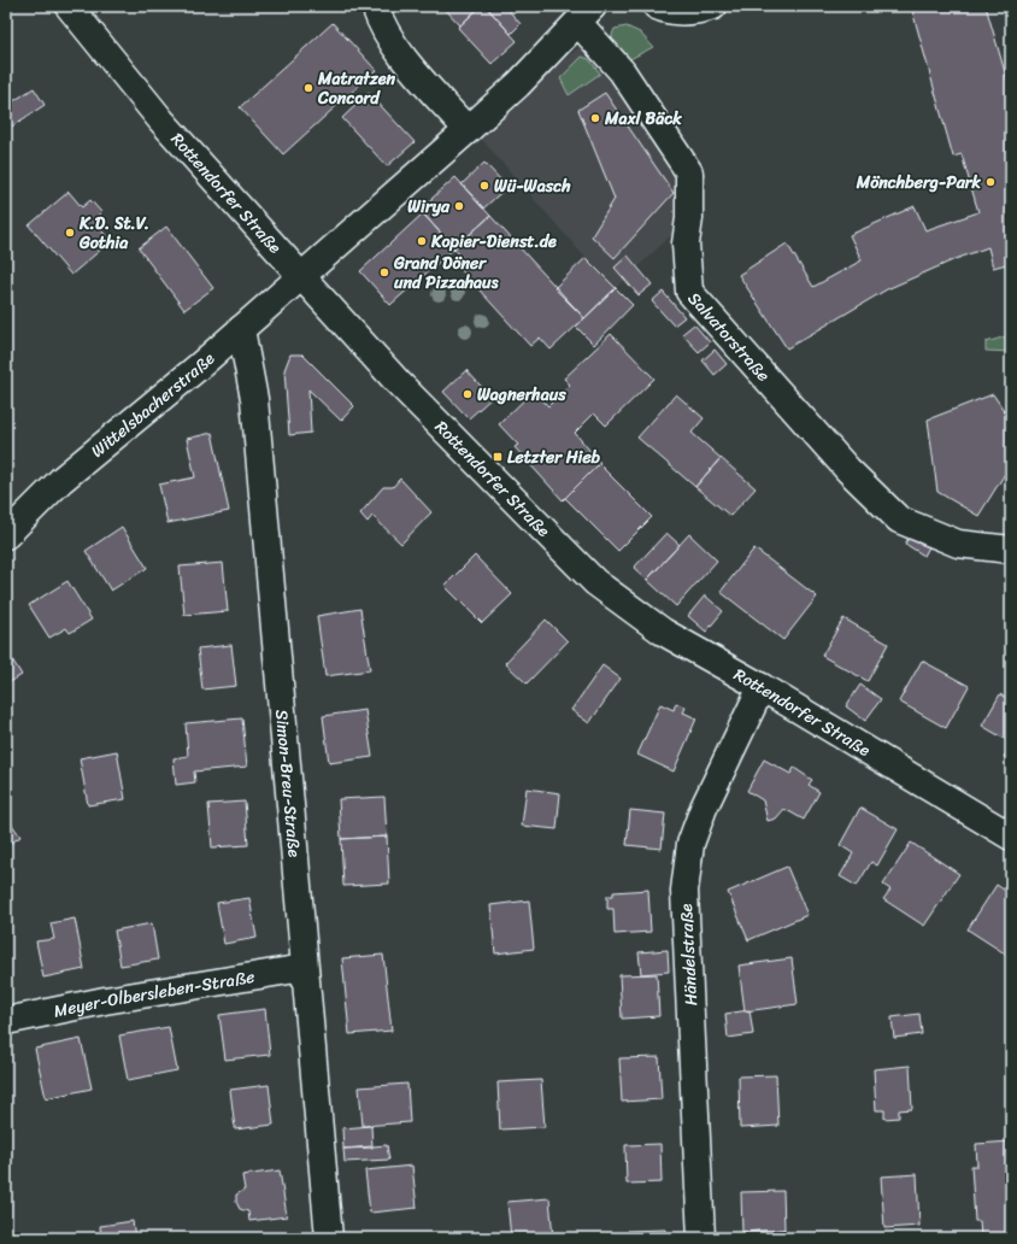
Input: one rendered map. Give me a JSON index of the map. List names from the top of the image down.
{
  "streets": {
    "street": [
      "Rottendorfer Straße",
      "Salvatorstraße",
      "Wittelsbacherstraße",
      "Simon-Breu-Straße",
      "Händelstraße",
      "Meyer-Olbersleben-Straße"
    ]
  },
  "crossings": [
    ["Rottendorfer Straße", "Salvatorstraße"],
    ["Rottendorfer Straße", "Wittelsbacherstraße"],
    ["Rottendorfer Straße", "Händelstraße"],
    ["Salvatorstraße", "Wittelsbacherstraße"],
    ["Wittelsbacherstraße", "Simon-Breu-Straße"],
    ["Simon-Breu-Straße", "Meyer-Olbersleben-Straße"]
  ],
  "places": {
    "other": [
      "Matratzen Concord",
      "Maxl Bäck",
      "Mönchberg-Park",
      "Wü-Wasch",
      "Wirya",
      "K.D. St.V. Gothia",
      "Kopier-Dienst.de",
      "Grand Döner und Pizzahaus",
      "Wagnerhaus"
    ],
    "transit": ["Letzter Hieb"]
  }
}
